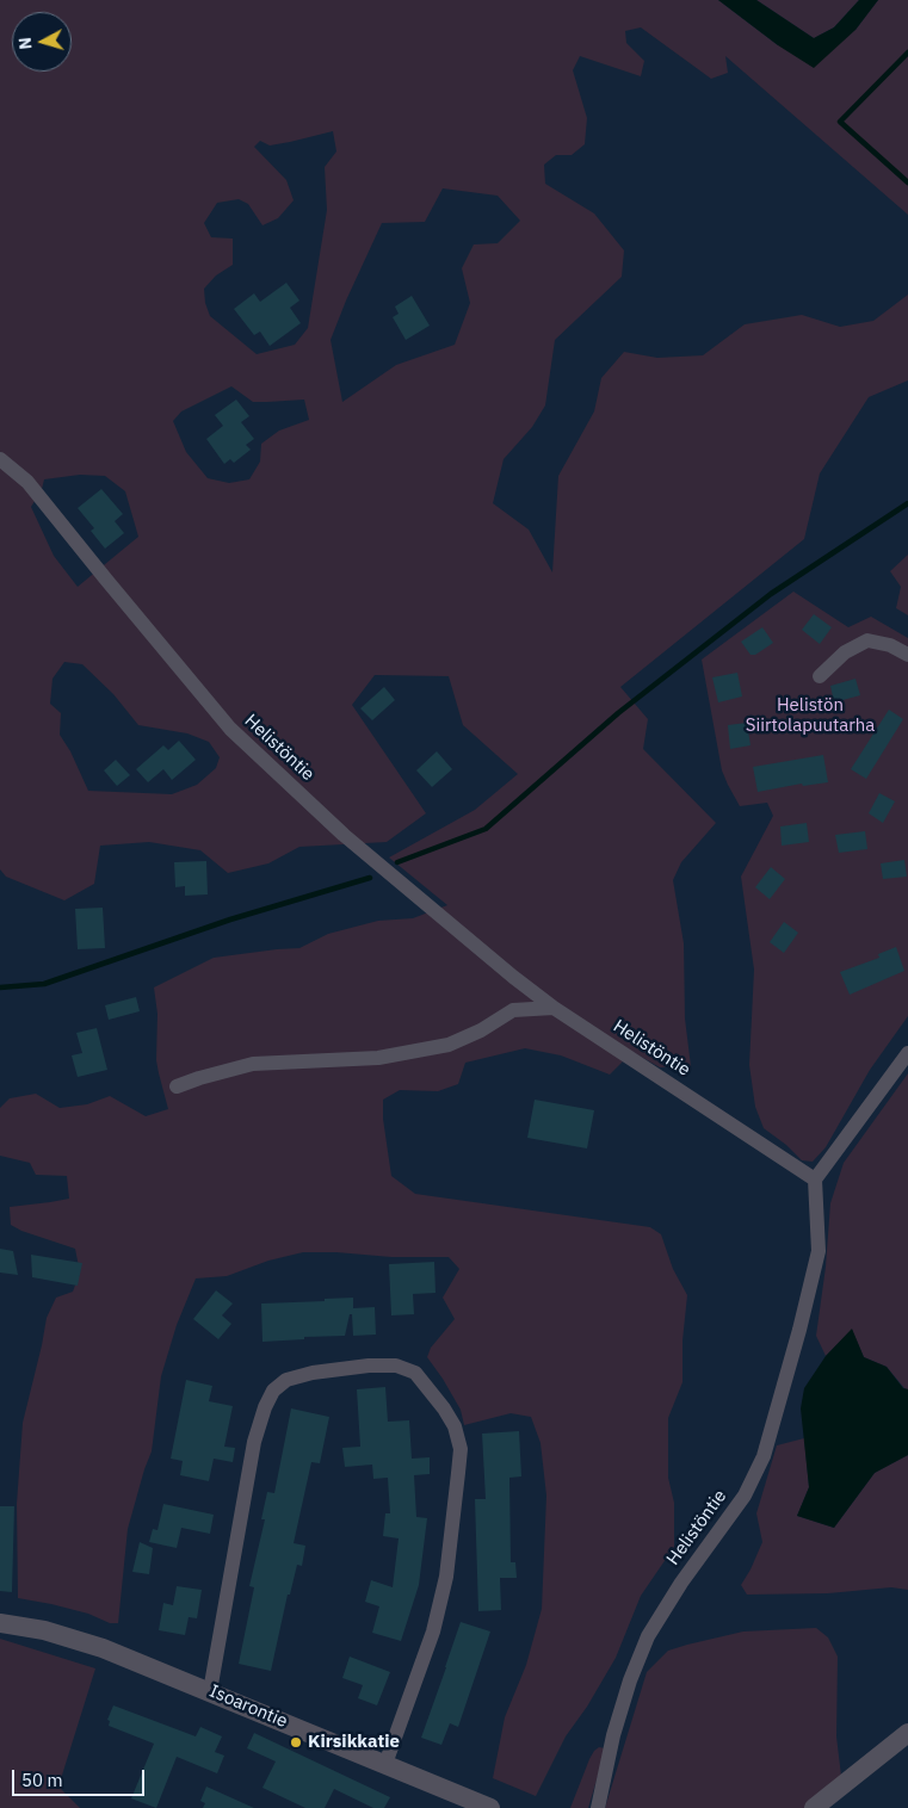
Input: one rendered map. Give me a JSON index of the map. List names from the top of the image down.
{
  "streets": {
    "street": ["Helistöntie", "Isoarontie"]
  },
  "parks": ["Helistön Siirtolapuutarha"],
  "places": ["Kirsikkatie"],
  "scale_bar": "50 m",
  "north": "left"
}
